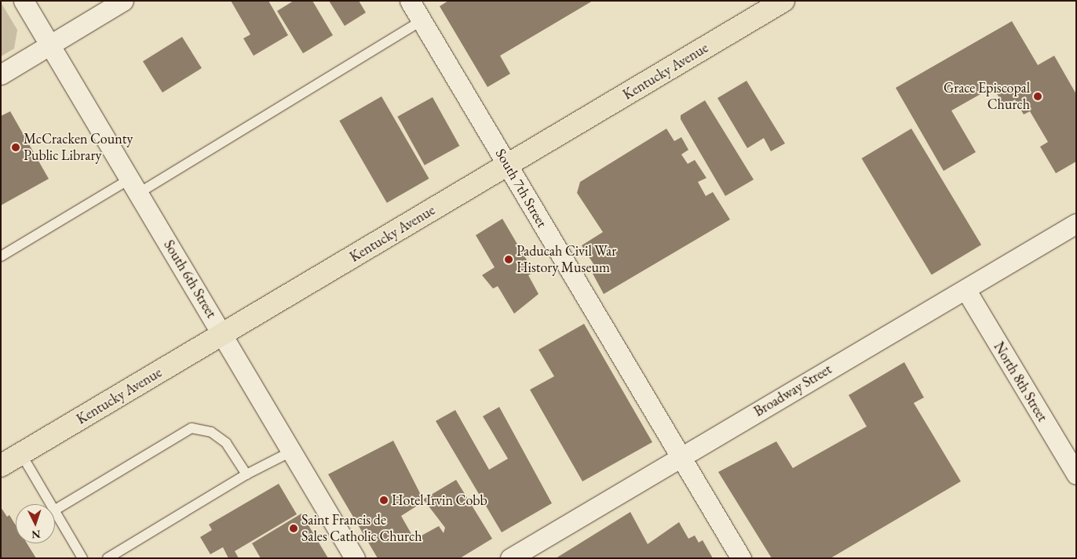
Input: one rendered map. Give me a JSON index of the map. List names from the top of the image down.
{
  "streets": {
    "main road": ["Kentucky Avenue"],
    "street": [
      "South 7th Street",
      "South 6th Street",
      "North 8th Street",
      "Broadway Street"
    ]
  },
  "crossings": [
    ["Kentucky Avenue", "South 7th Street"],
    ["Kentucky Avenue", "South 6th Street"],
    ["South 7th Street", "Broadway Street"],
    ["North 8th Street", "Broadway Street"]
  ],
  "places": [
    "Grace Episcopal Church",
    "McCracken County Public Library",
    "Paducah Civil War History Museum",
    "Hotel Irvin Cobb",
    "Saint Francis de Sales Catholic Church"
  ],
  "north": "bottom"
}
